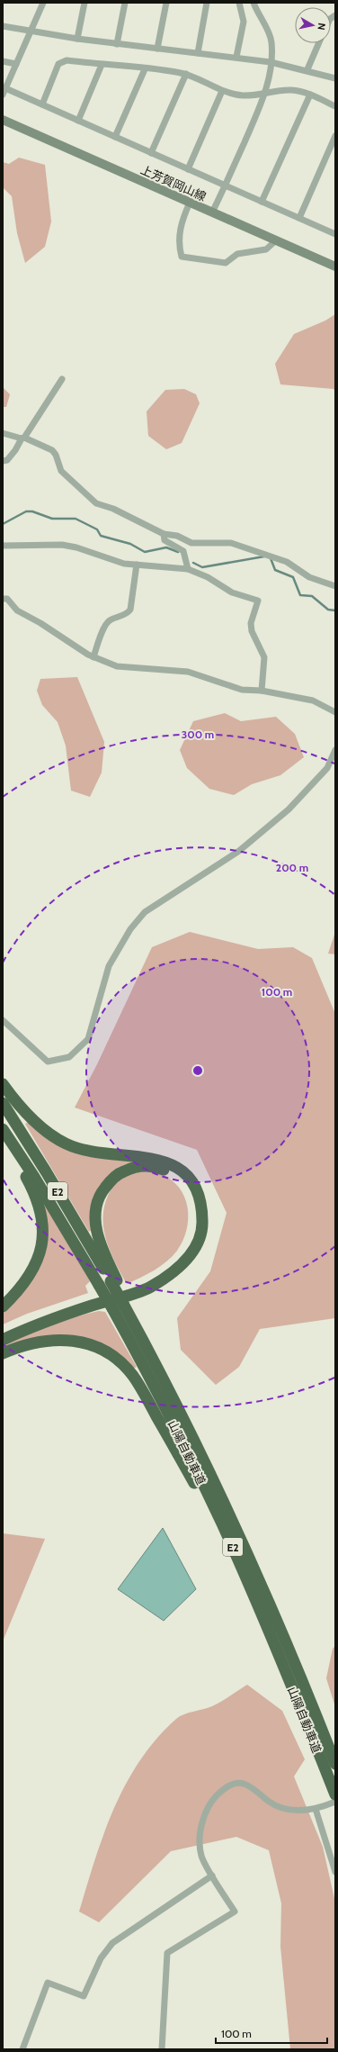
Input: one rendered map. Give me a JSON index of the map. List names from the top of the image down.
{
  "streets": {
    "highway": ["E2", "山陽自動車道"],
    "main road": ["上芳賀岡山線"]
  },
  "scale_bar": "100 m",
  "north": "right",
  "rings": ["300 m", "200 m", "100 m"]
}
